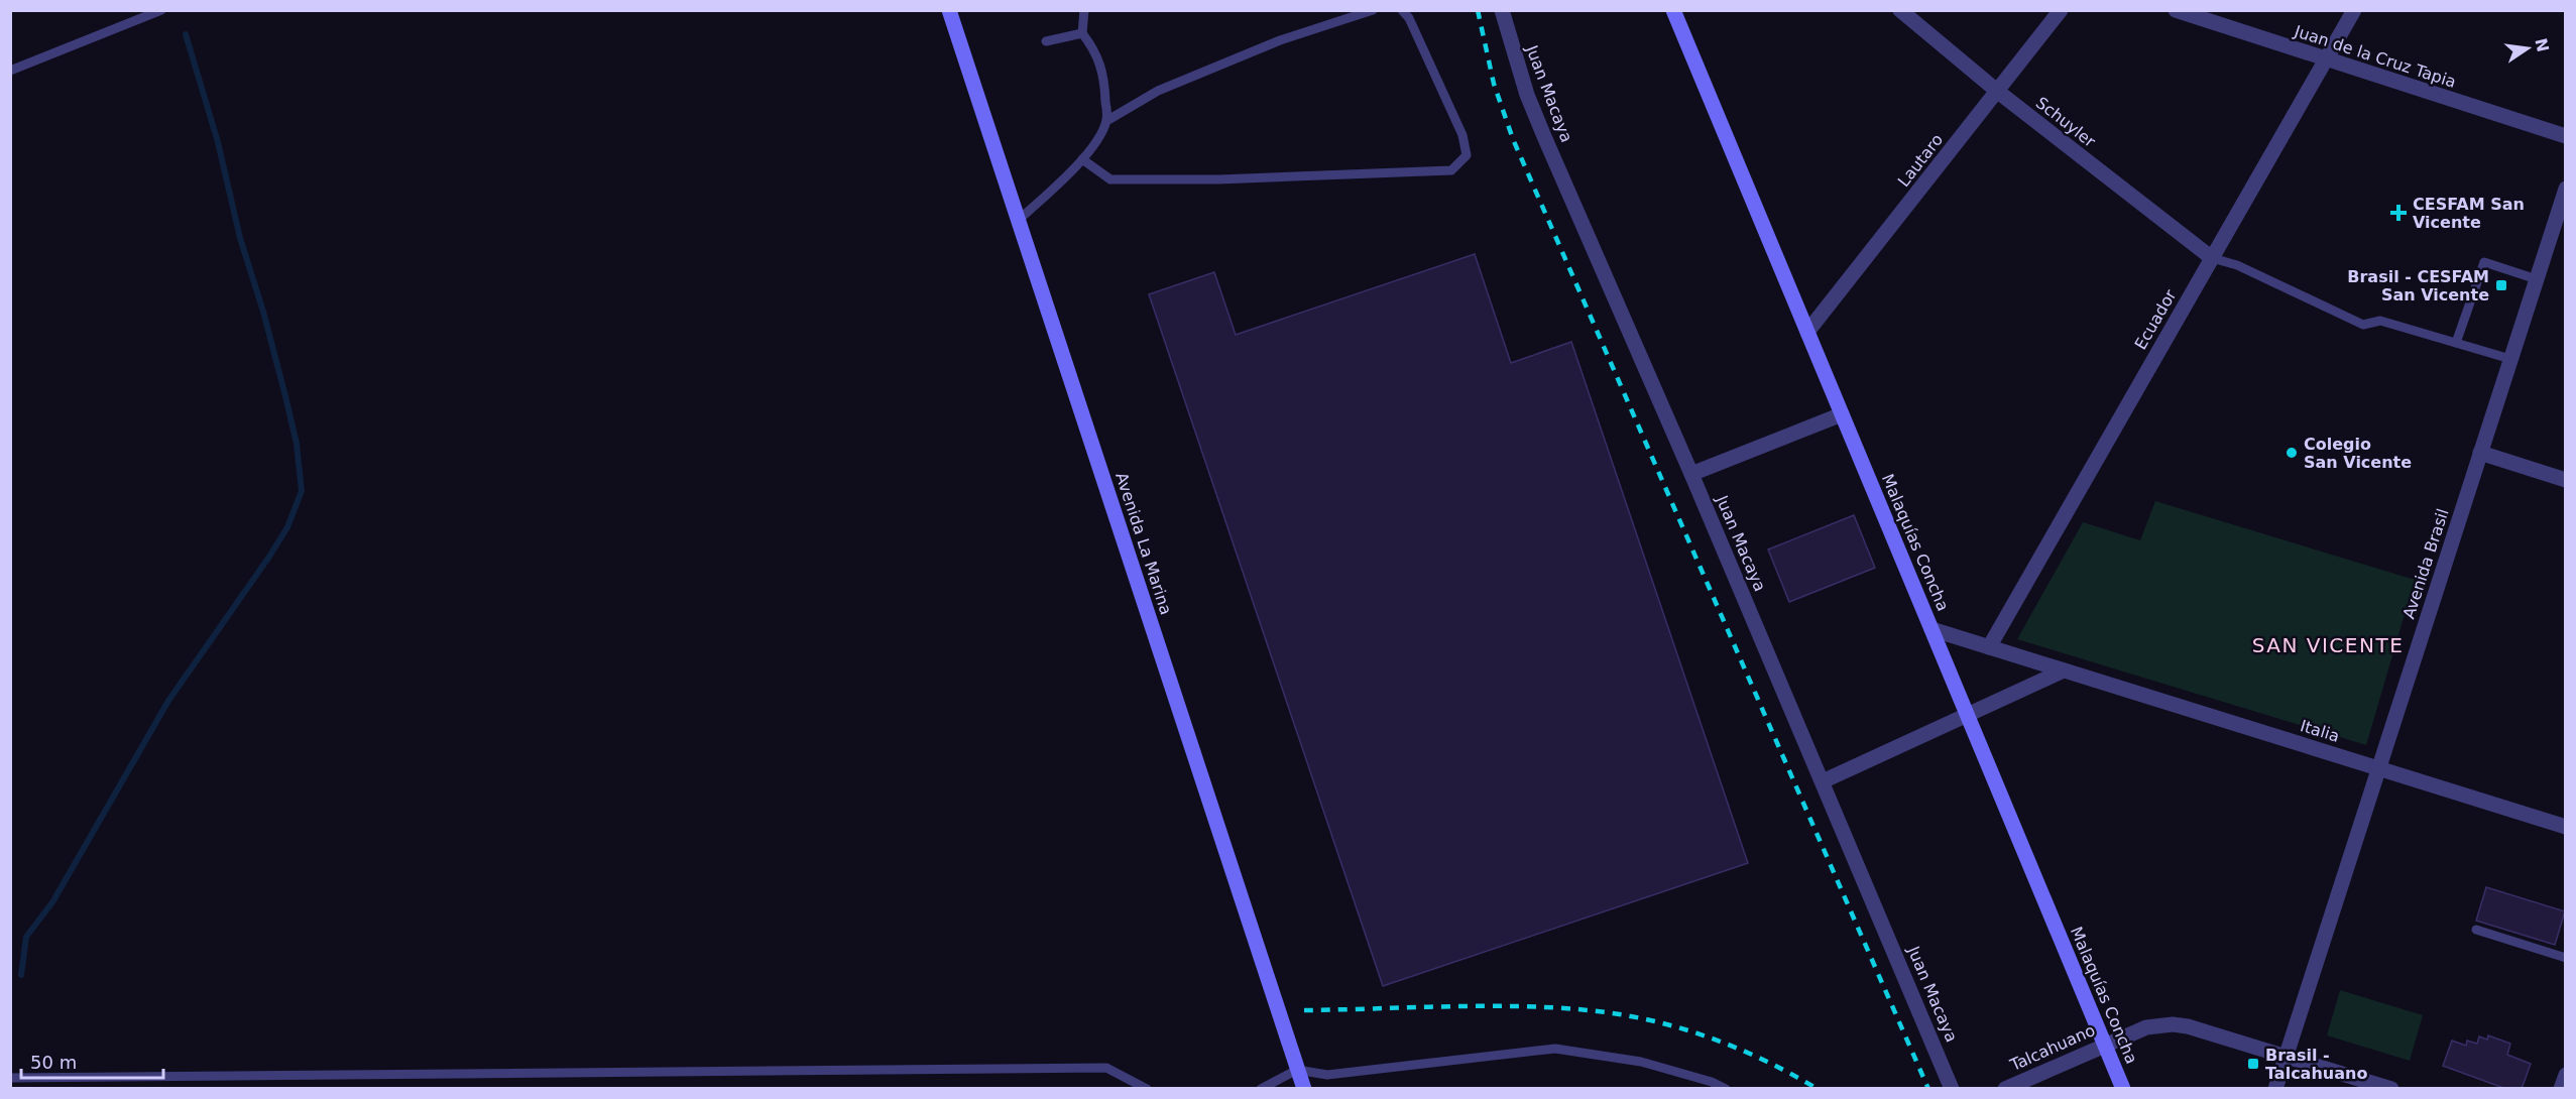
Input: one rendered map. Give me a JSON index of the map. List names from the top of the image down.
{
  "streets": {
    "main road": ["Malaquías Concha", "Avenida La Marina"],
    "street": [
      "Juan de la Cruz Tapia",
      "Juan Macaya",
      "Schuyler",
      "Lautaro",
      "Ecuador",
      "Avenida Brasil",
      "Italia",
      "Talcahuano"
    ]
  },
  "crossings": [
    ["Juan de la Cruz Tapia", "Ecuador"],
    ["Schuyler", "Lautaro"],
    ["Schuyler", "Ecuador"],
    ["Lautaro", "Malaquías Concha"],
    ["Ecuador", "Italia"],
    ["Malaquías Concha", "Italia"],
    ["Malaquías Concha", "Talcahuano"],
    ["Avenida Brasil", "Italia"],
    ["Avenida Brasil", "Talcahuano"]
  ],
  "districts": ["SAN VICENTE"],
  "places": {
    "health": ["CESFAM San Vicente"],
    "transit": ["Brasil - CESFAM San Vicente", "Brasil - Talcahuano"],
    "other": ["Colegio San Vicente"]
  },
  "scale_bar": "50 m",
  "north": "right"
}
